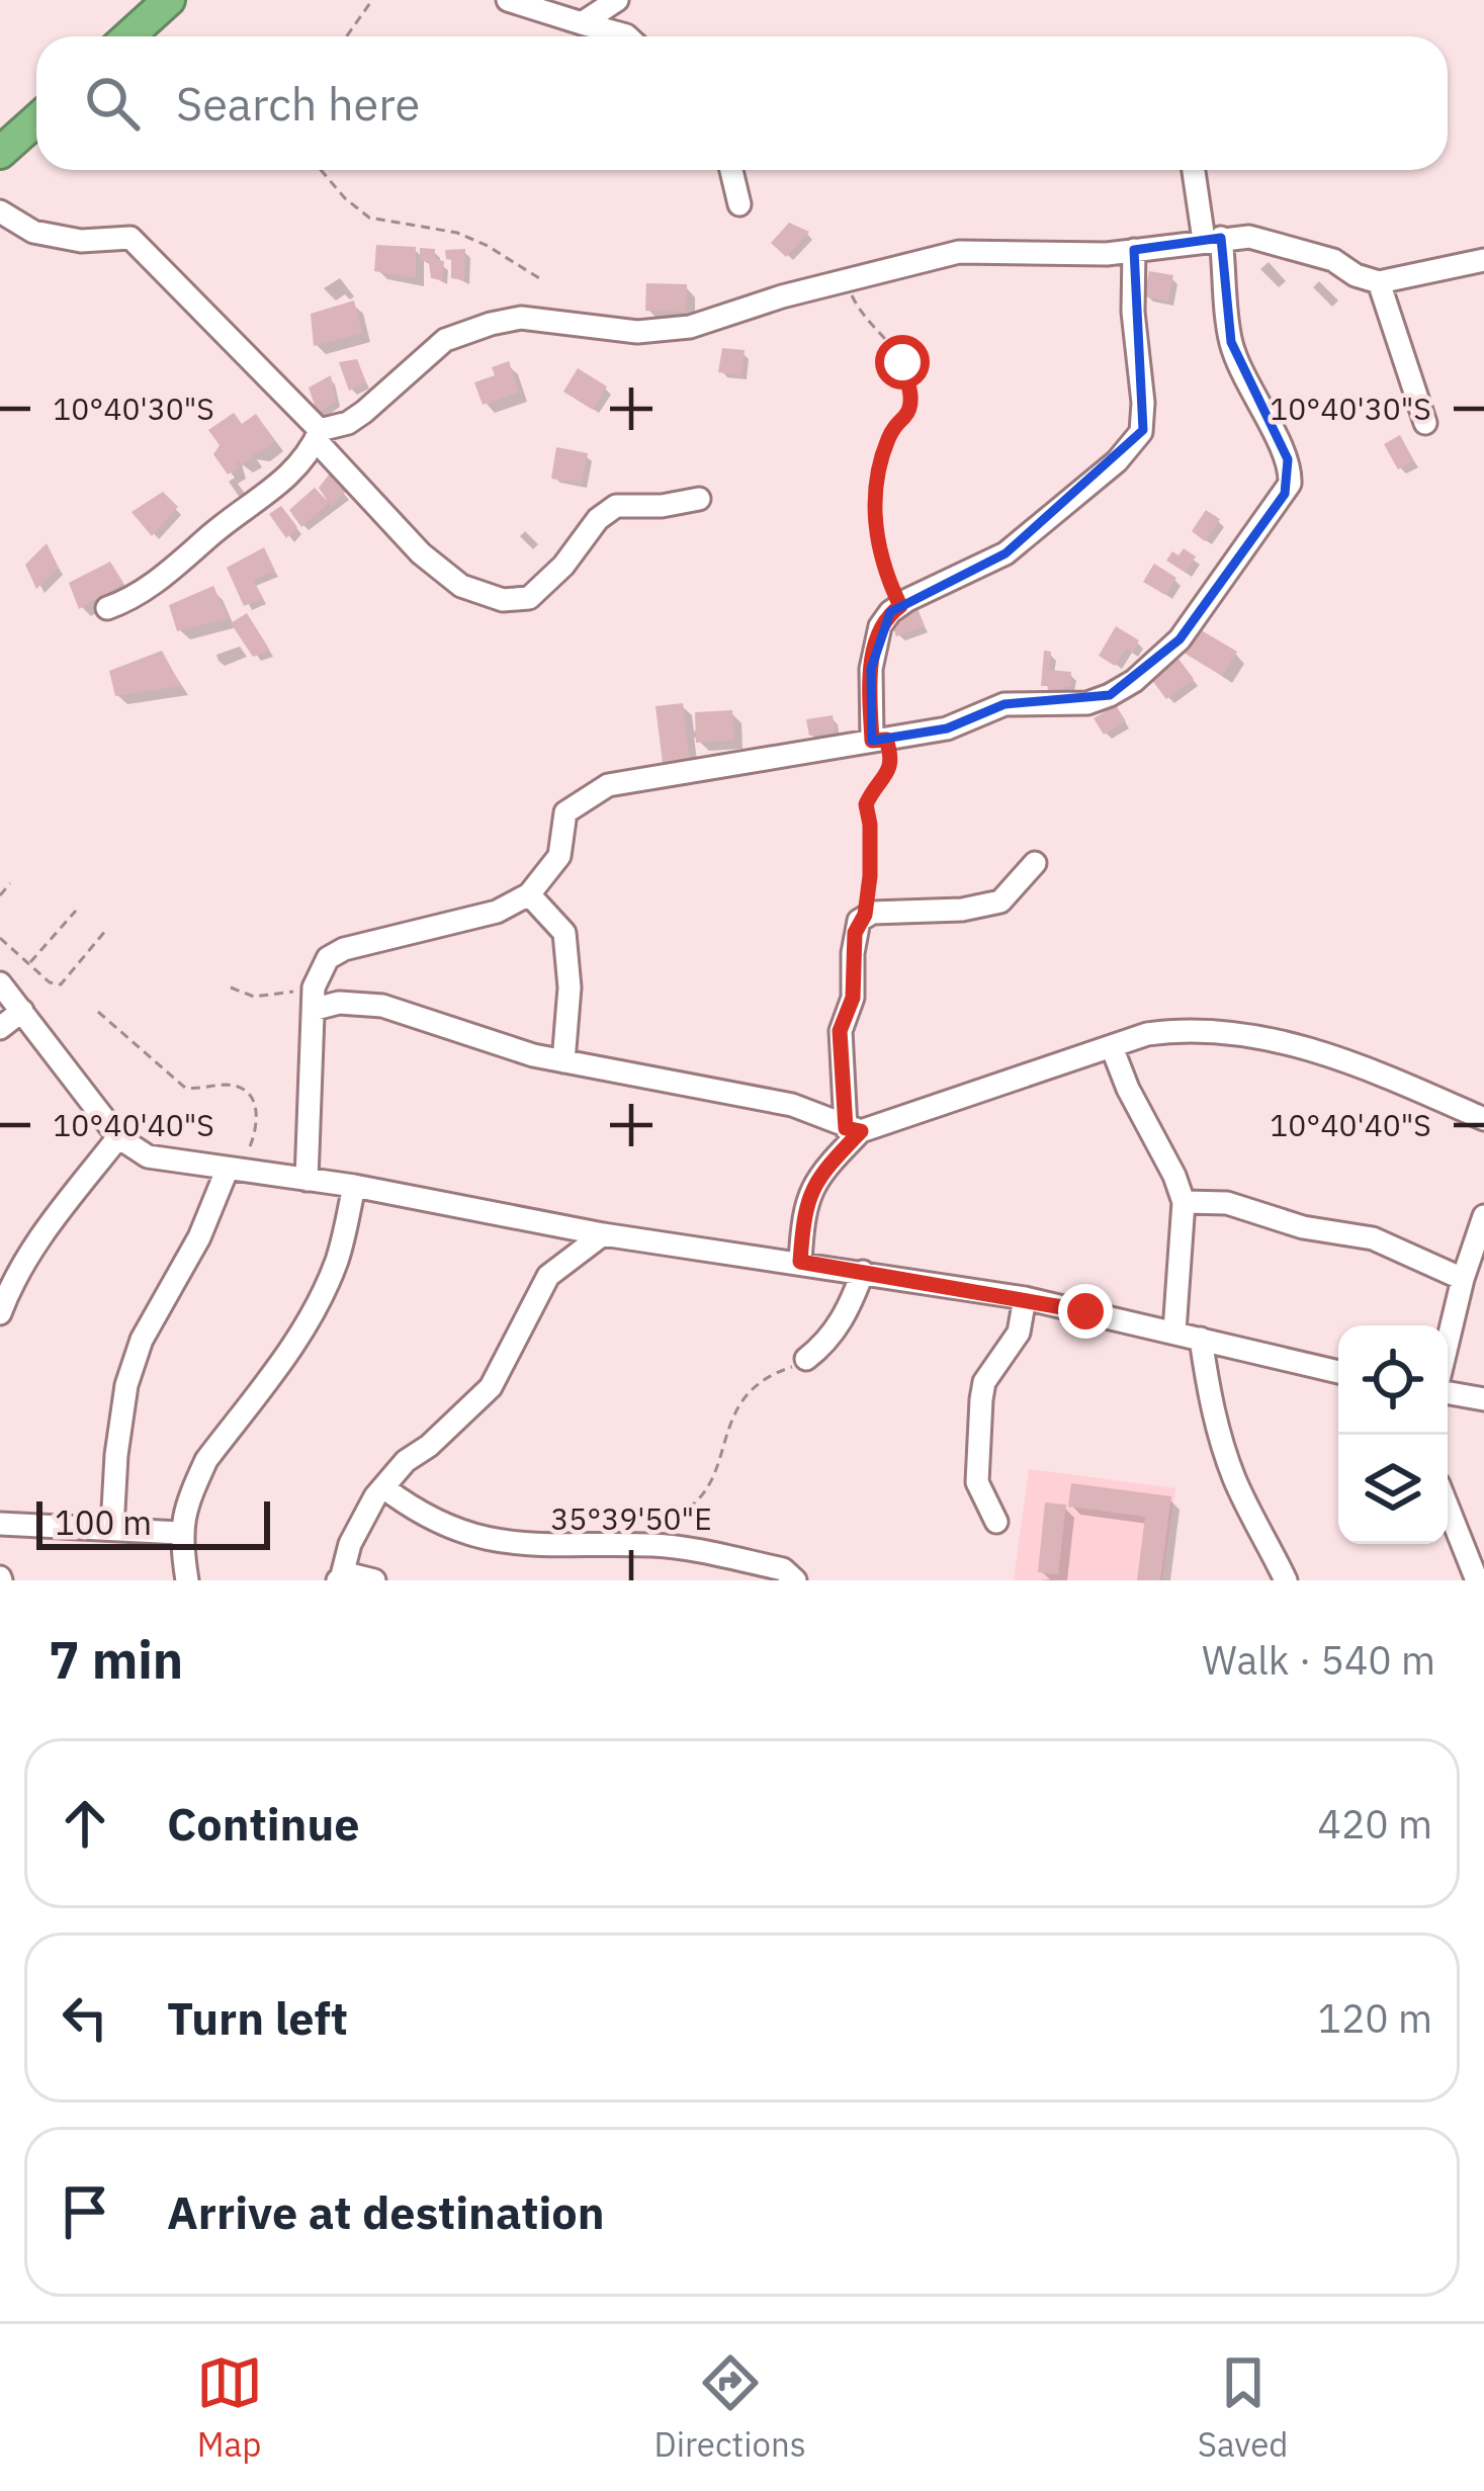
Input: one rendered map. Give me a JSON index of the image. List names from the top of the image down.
{
  "scale_bar": "100 m",
  "page": {
    "search": "Search here",
    "scale": "100 m",
    "heading": ["7 min", "Walk · 540 m"],
    "list": [
      ["Continue", "420 m"],
      ["Turn left", "120 m"],
      "Arrive at destination"
    ],
    "nav": ["Map", "Directions", "Saved"]
  },
  "coordinates": ["10°40'30\"S", "10°40'40\"S", "35°39'50\"E"]
}
